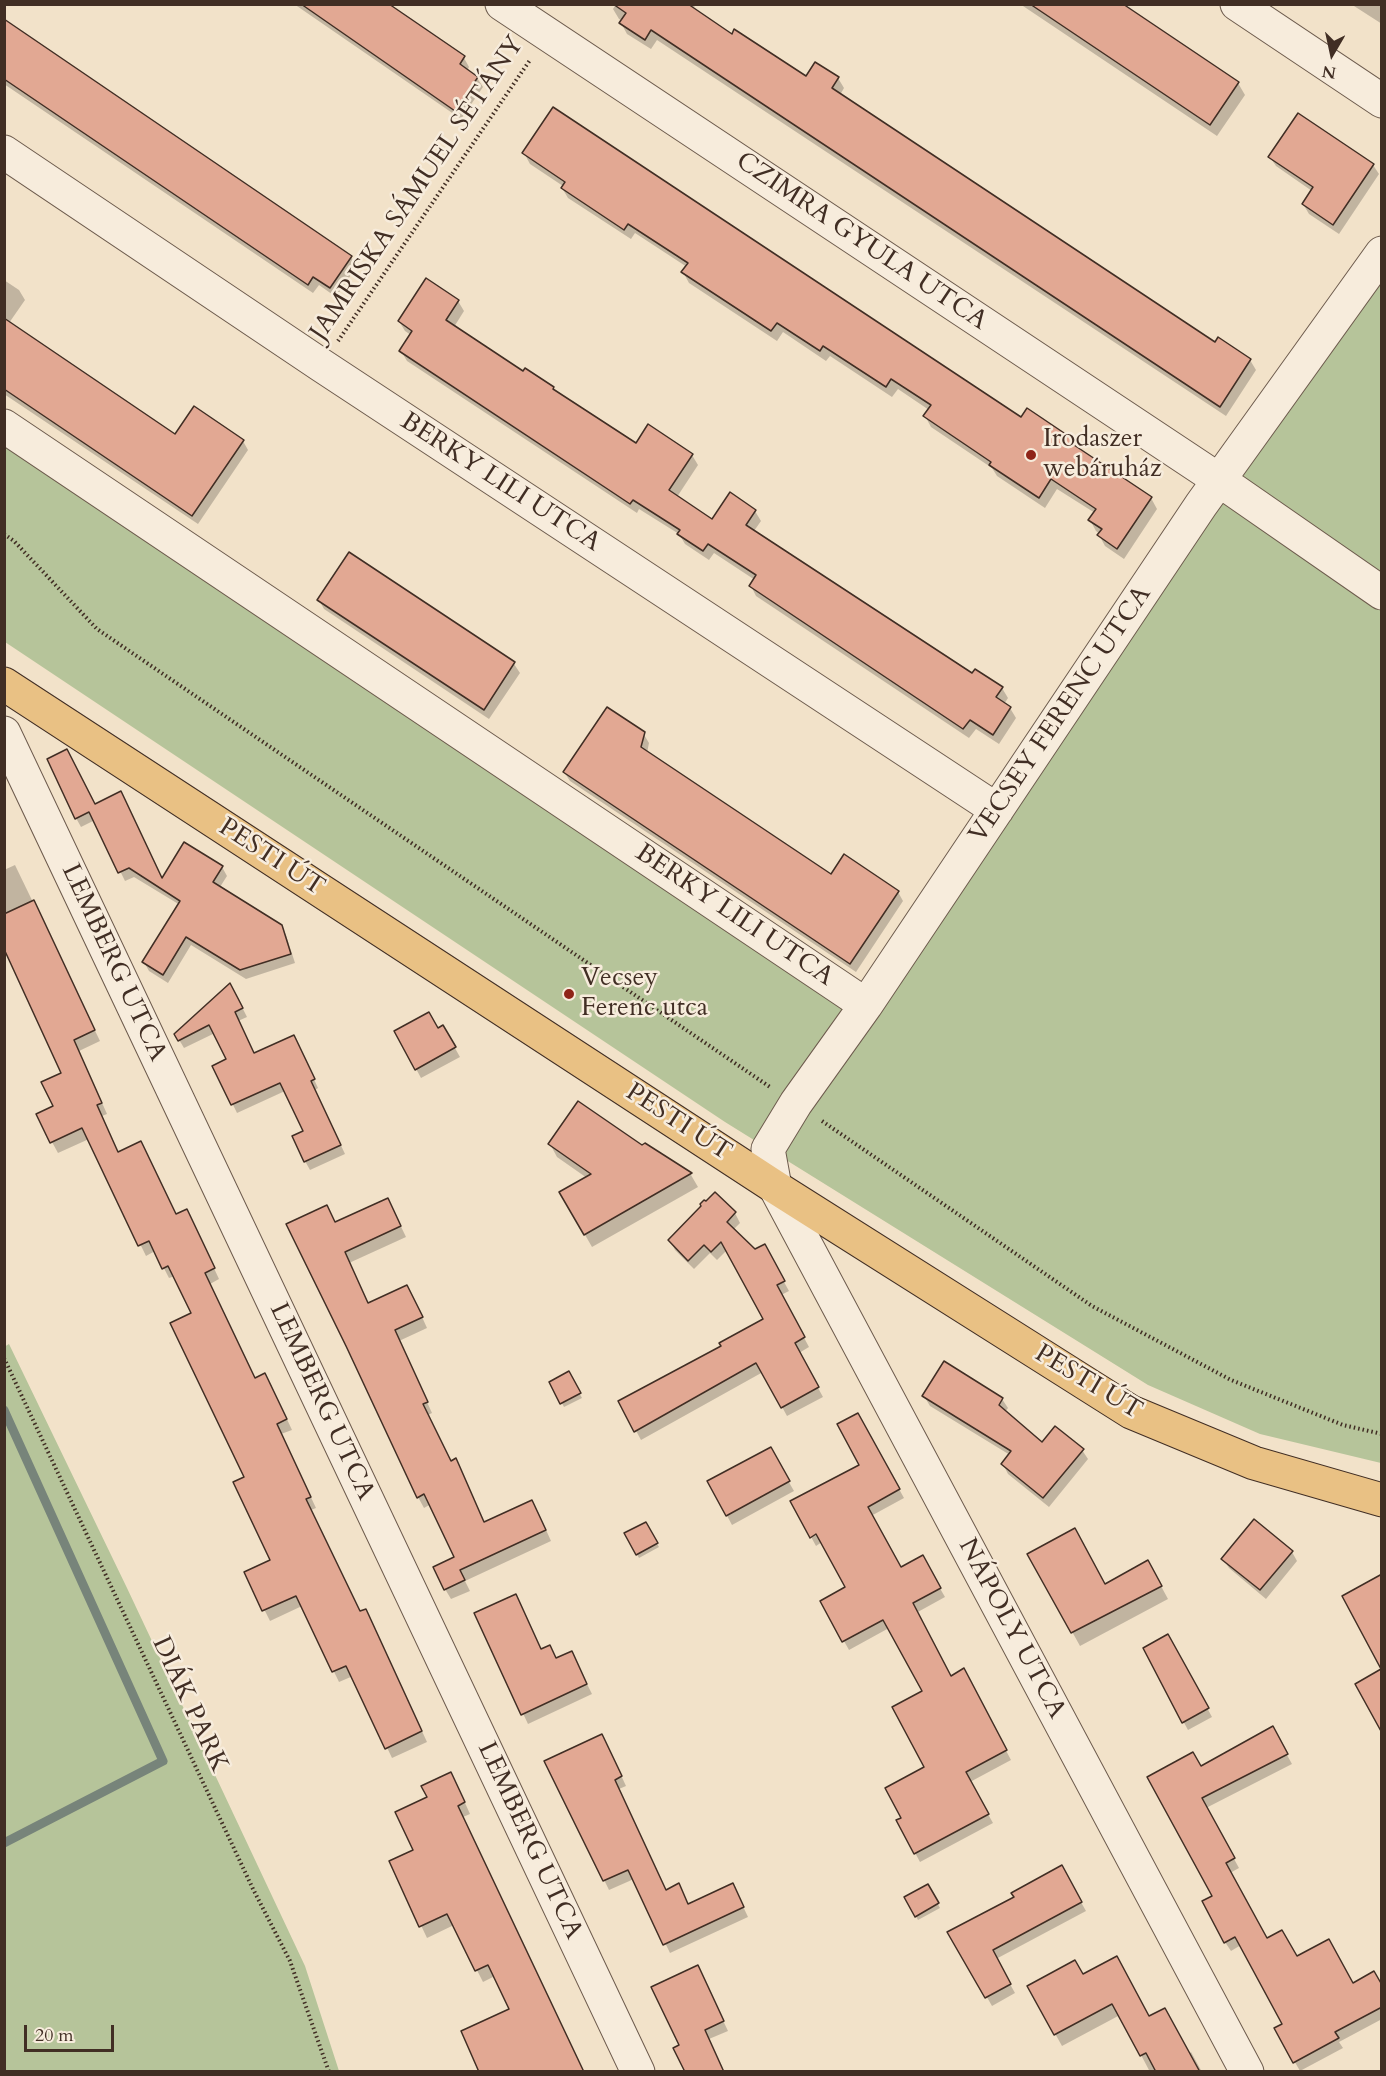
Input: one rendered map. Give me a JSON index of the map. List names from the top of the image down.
{
  "streets": {
    "main road": ["PESTI ÚT"],
    "street": [
      "CZIMRA GYULA UTCA",
      "BERKY LILI UTCA",
      "VECSEY FERENC UTCA",
      "LEMBERG UTCA",
      "NÁPOLY UTCA"
    ],
    "path": ["JAMRISKA SÁMUEL SÉTÁNY", "DIÁK PARK"]
  },
  "crossings": [
    ["JAMRISKA SÁMUEL SÉTÁNY", "CZIMRA GYULA UTCA"],
    ["JAMRISKA SÁMUEL SÉTÁNY", "BERKY LILI UTCA"],
    ["CZIMRA GYULA UTCA", "VECSEY FERENC UTCA"],
    ["BERKY LILI UTCA", "VECSEY FERENC UTCA"],
    ["VECSEY FERENC UTCA", "PESTI ÚT"],
    ["VECSEY FERENC UTCA", "NÁPOLY UTCA"],
    ["PESTI ÚT", "NÁPOLY UTCA"]
  ],
  "places": ["Irodaszer webáruház", "Vecsey Ferenc utca"],
  "scale_bar": "20 m",
  "north": "bottom"
}
